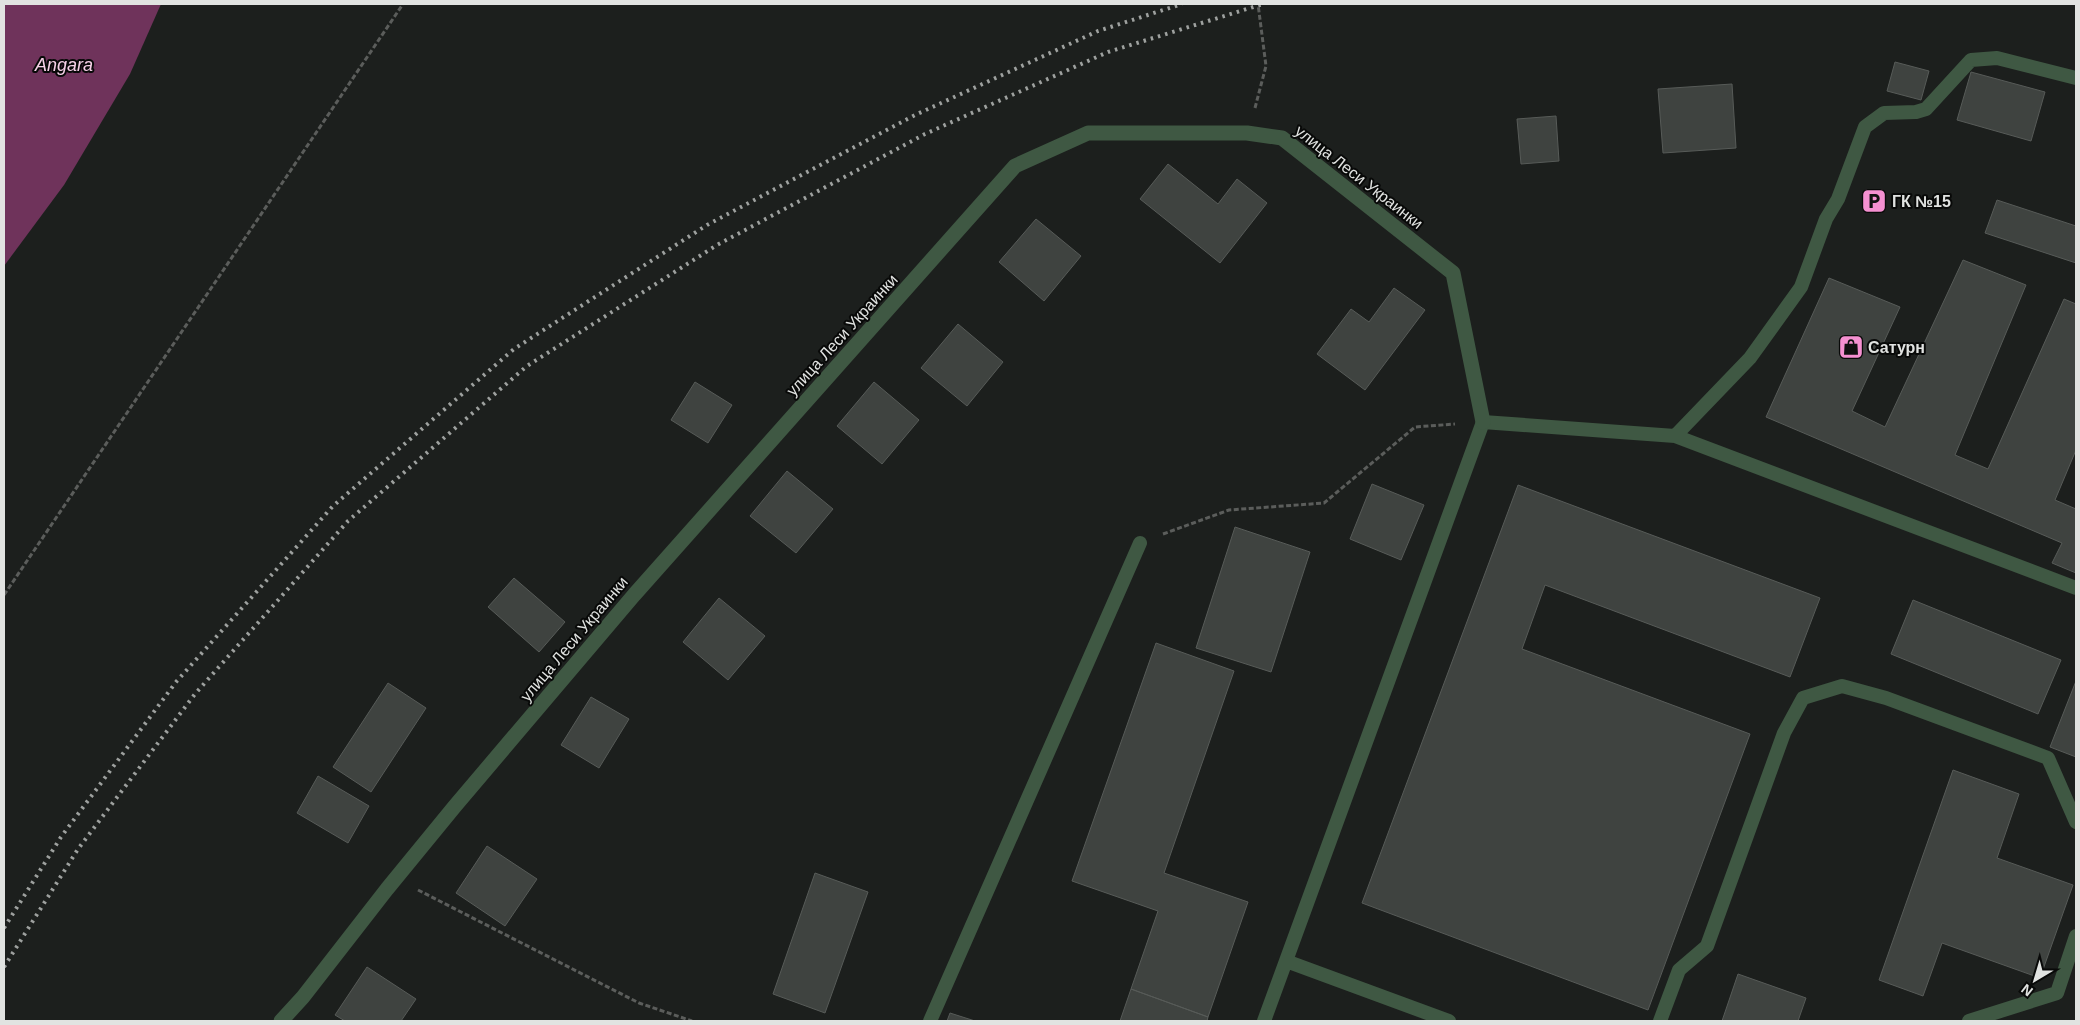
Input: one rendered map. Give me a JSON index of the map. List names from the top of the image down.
{
  "streets": {
    "street": ["улица Леси Украинки"]
  },
  "water": ["Angara"],
  "places": {
    "parking": ["ГК №15"],
    "shop": ["Сатурн"]
  },
  "north": "bottom left"
}
